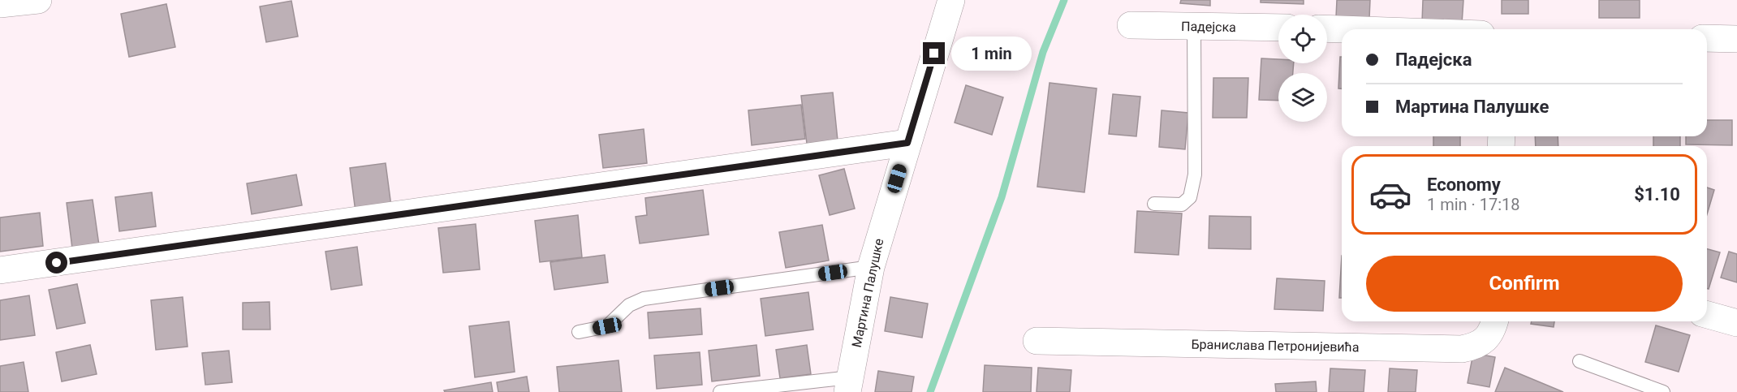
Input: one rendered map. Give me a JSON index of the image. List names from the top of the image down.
{
  "streets": {
    "street": ["Падејска", "Мартина Палушке", "Бранислава Петронијевића"]
  },
  "page": {
    "banner": ["Падејска", "Мартина Палушке"],
    "bubble": "1 min",
    "list": [
      {
        "name": "Economy",
        "note": "1 min · 17:18",
        "value": "$1.10"
      }
    ],
    "buttons": "Confirm"
  }
}
